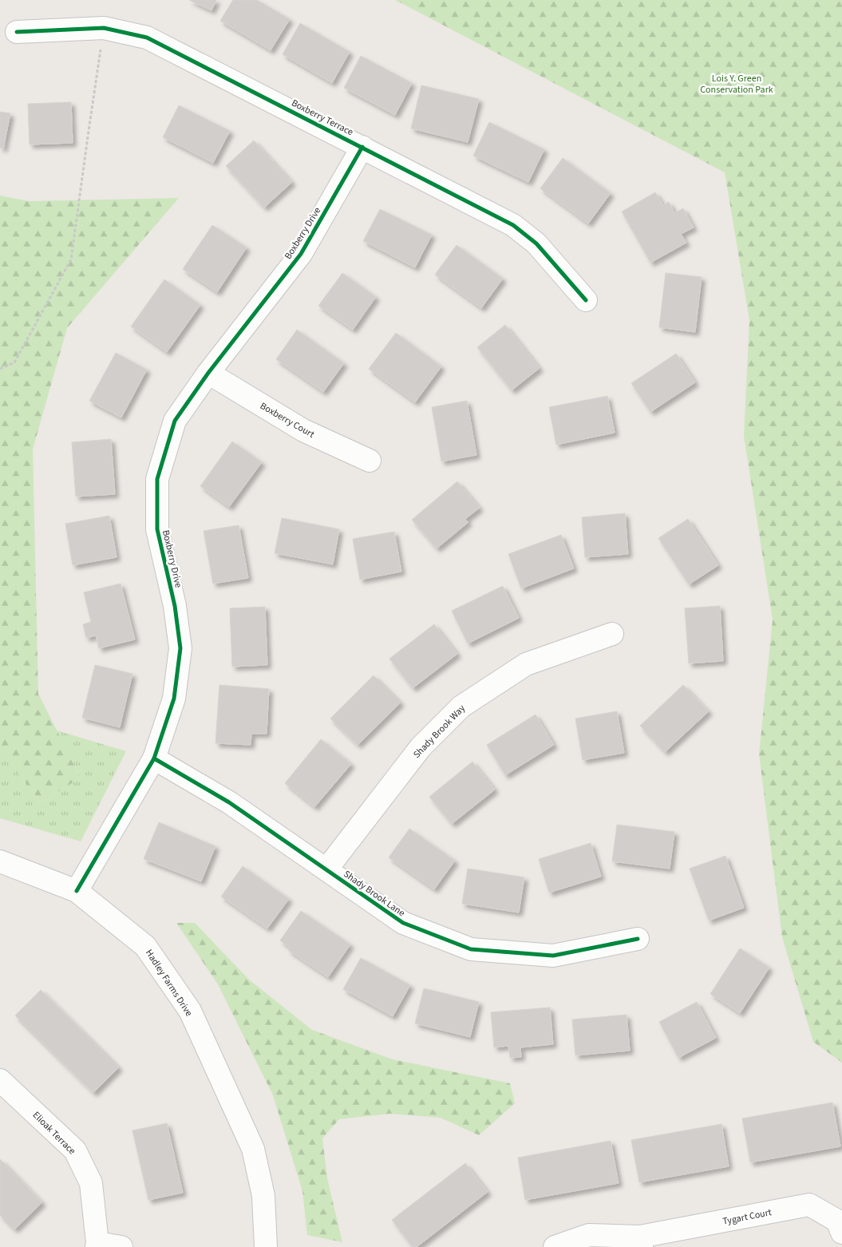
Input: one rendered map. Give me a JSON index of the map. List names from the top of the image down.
{
  "streets": {
    "street": [
      "Boxberry Terrace",
      "Boxberry Drive",
      "Boxberry Court",
      "Shady Brook Way",
      "Shady Brook Lane",
      "Hadley Farms Drive",
      "Elioak Terrace",
      "Tygart Court"
    ]
  },
  "crossings": [
    ["Boxberry Terrace", "Boxberry Drive"],
    ["Boxberry Drive", "Boxberry Court"],
    ["Boxberry Drive", "Shady Brook Lane"],
    ["Boxberry Drive", "Hadley Farms Drive"],
    ["Shady Brook Way", "Shady Brook Lane"]
  ],
  "parks": ["Lois Y. Green Conservation Park"]
}
